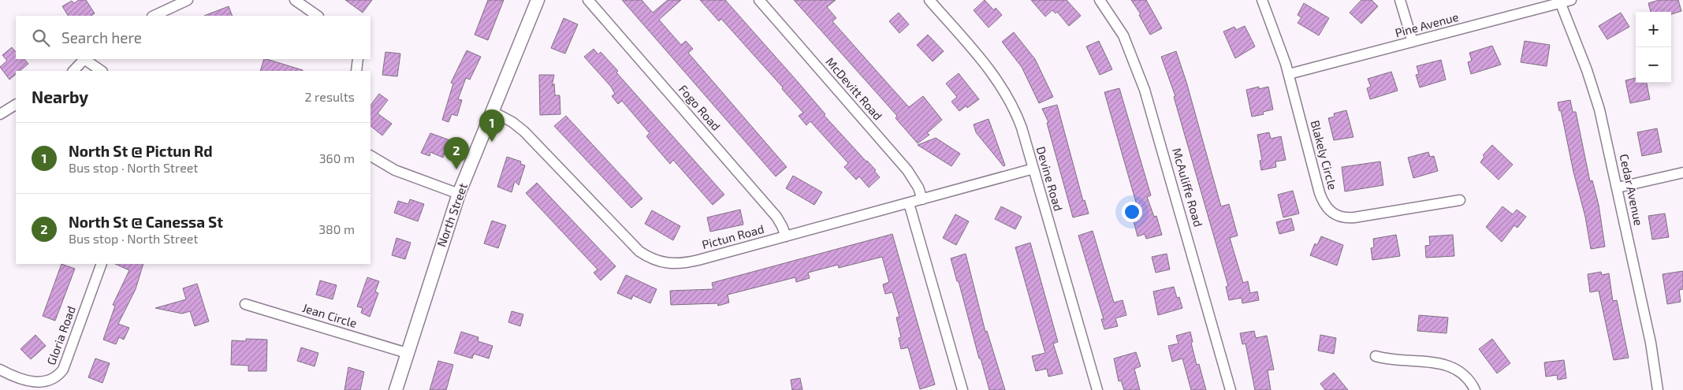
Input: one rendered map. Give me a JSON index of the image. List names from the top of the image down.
{
  "streets": {
    "main road": ["North Street"],
    "street": [
      "Pine Avenue",
      "McDevitt Road",
      "Fogo Road",
      "Blakely Circle",
      "Devine Road",
      "McAuliffe Road",
      "Cedar Avenue",
      "Pictun Road",
      "Jean Circle",
      "Gloria Road"
    ]
  },
  "crossings": [
    ["Pine Avenue", "Blakely Circle"],
    ["Pine Avenue", "Cedar Avenue"],
    ["McDevitt Road", "Pictun Road"],
    ["Fogo Road", "Pictun Road"],
    ["Devine Road", "Pictun Road"],
    ["North Street", "Pictun Road"],
    ["North Street", "Jean Circle"]
  ],
  "page": {
    "map_buttons": ["+", "−"],
    "search": "Search here",
    "heading": ["Nearby", "2 results"],
    "pins": ["1", "2"],
    "list": [
      {
        "mark": "1",
        "name": "North St @ Pictun Rd",
        "note": "Bus stop · North Street",
        "value": "360 m"
      },
      {
        "mark": "2",
        "name": "North St @ Canessa St",
        "note": "Bus stop · North Street",
        "value": "380 m"
      }
    ]
  }
}
